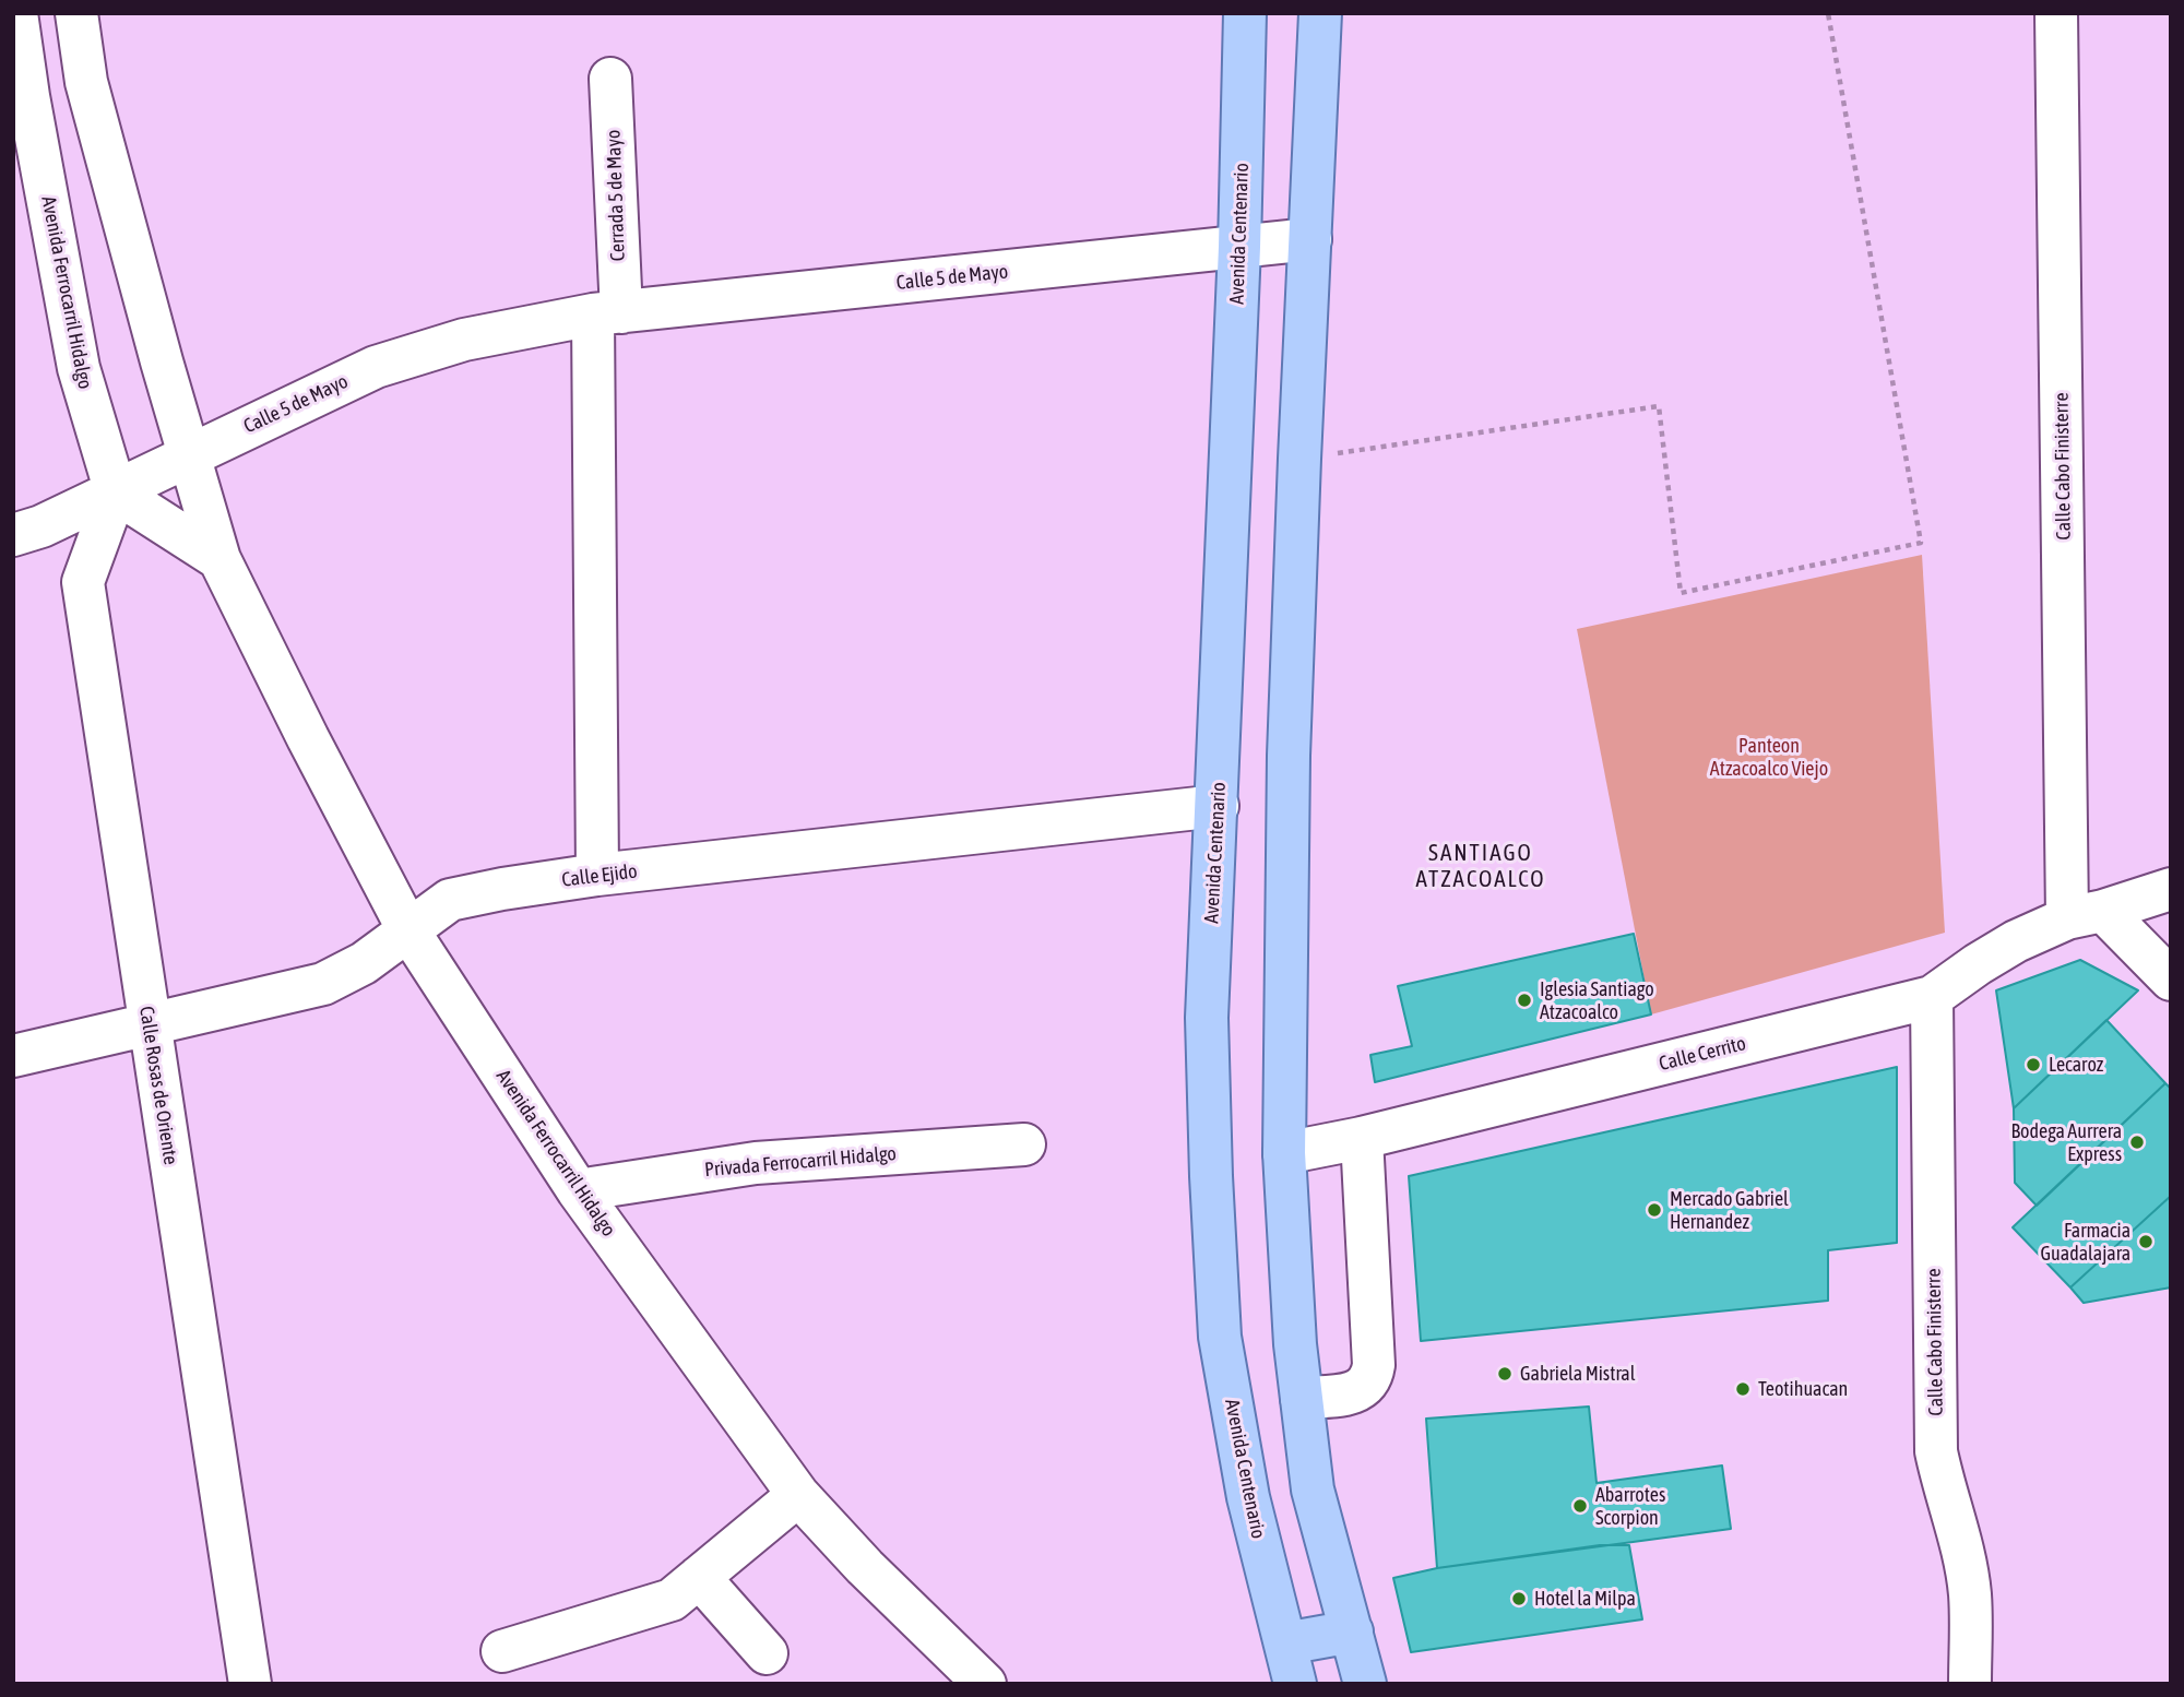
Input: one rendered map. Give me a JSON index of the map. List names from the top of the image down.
{
  "streets": {
    "main road": ["Avenida Centenario"],
    "street": [
      "Cerrada 5 de Mayo",
      "Calle 5 de Mayo",
      "Avenida Ferrocarril Hidalgo",
      "Calle Cabo Finisterre",
      "Calle Ejido",
      "Calle Cerrito",
      "Calle Rosas de Oriente",
      "Privada Ferrocarril Hidalgo"
    ]
  },
  "crossings": [
    ["Cerrada 5 de Mayo", "Calle 5 de Mayo"],
    ["Avenida Centenario", "Calle 5 de Mayo"],
    ["Avenida Centenario", "Calle Ejido"],
    ["Calle 5 de Mayo", "Avenida Ferrocarril Hidalgo"],
    ["Calle 5 de Mayo", "Calle Rosas de Oriente"],
    ["Avenida Ferrocarril Hidalgo", "Calle Ejido"],
    ["Avenida Ferrocarril Hidalgo", "Calle Rosas de Oriente"],
    ["Avenida Ferrocarril Hidalgo", "Privada Ferrocarril Hidalgo"],
    ["Calle Cabo Finisterre", "Calle Cerrito"],
    ["Calle Ejido", "Calle Rosas de Oriente"]
  ],
  "districts": ["SANTIAGO ATZACOALCO"],
  "parks": ["Panteon Atzacoalco Viejo"],
  "places": [
    "Iglesia Santiago Atzacoalco",
    "Lecaroz",
    "Bodega Aurrera Express",
    "Mercado Gabriel Hernandez",
    "Farmacia Guadalajara",
    "Gabriela Mistral",
    "Teotihuacan",
    "Abarrotes Scorpion",
    "Hotel la Milpa"
  ]
}
